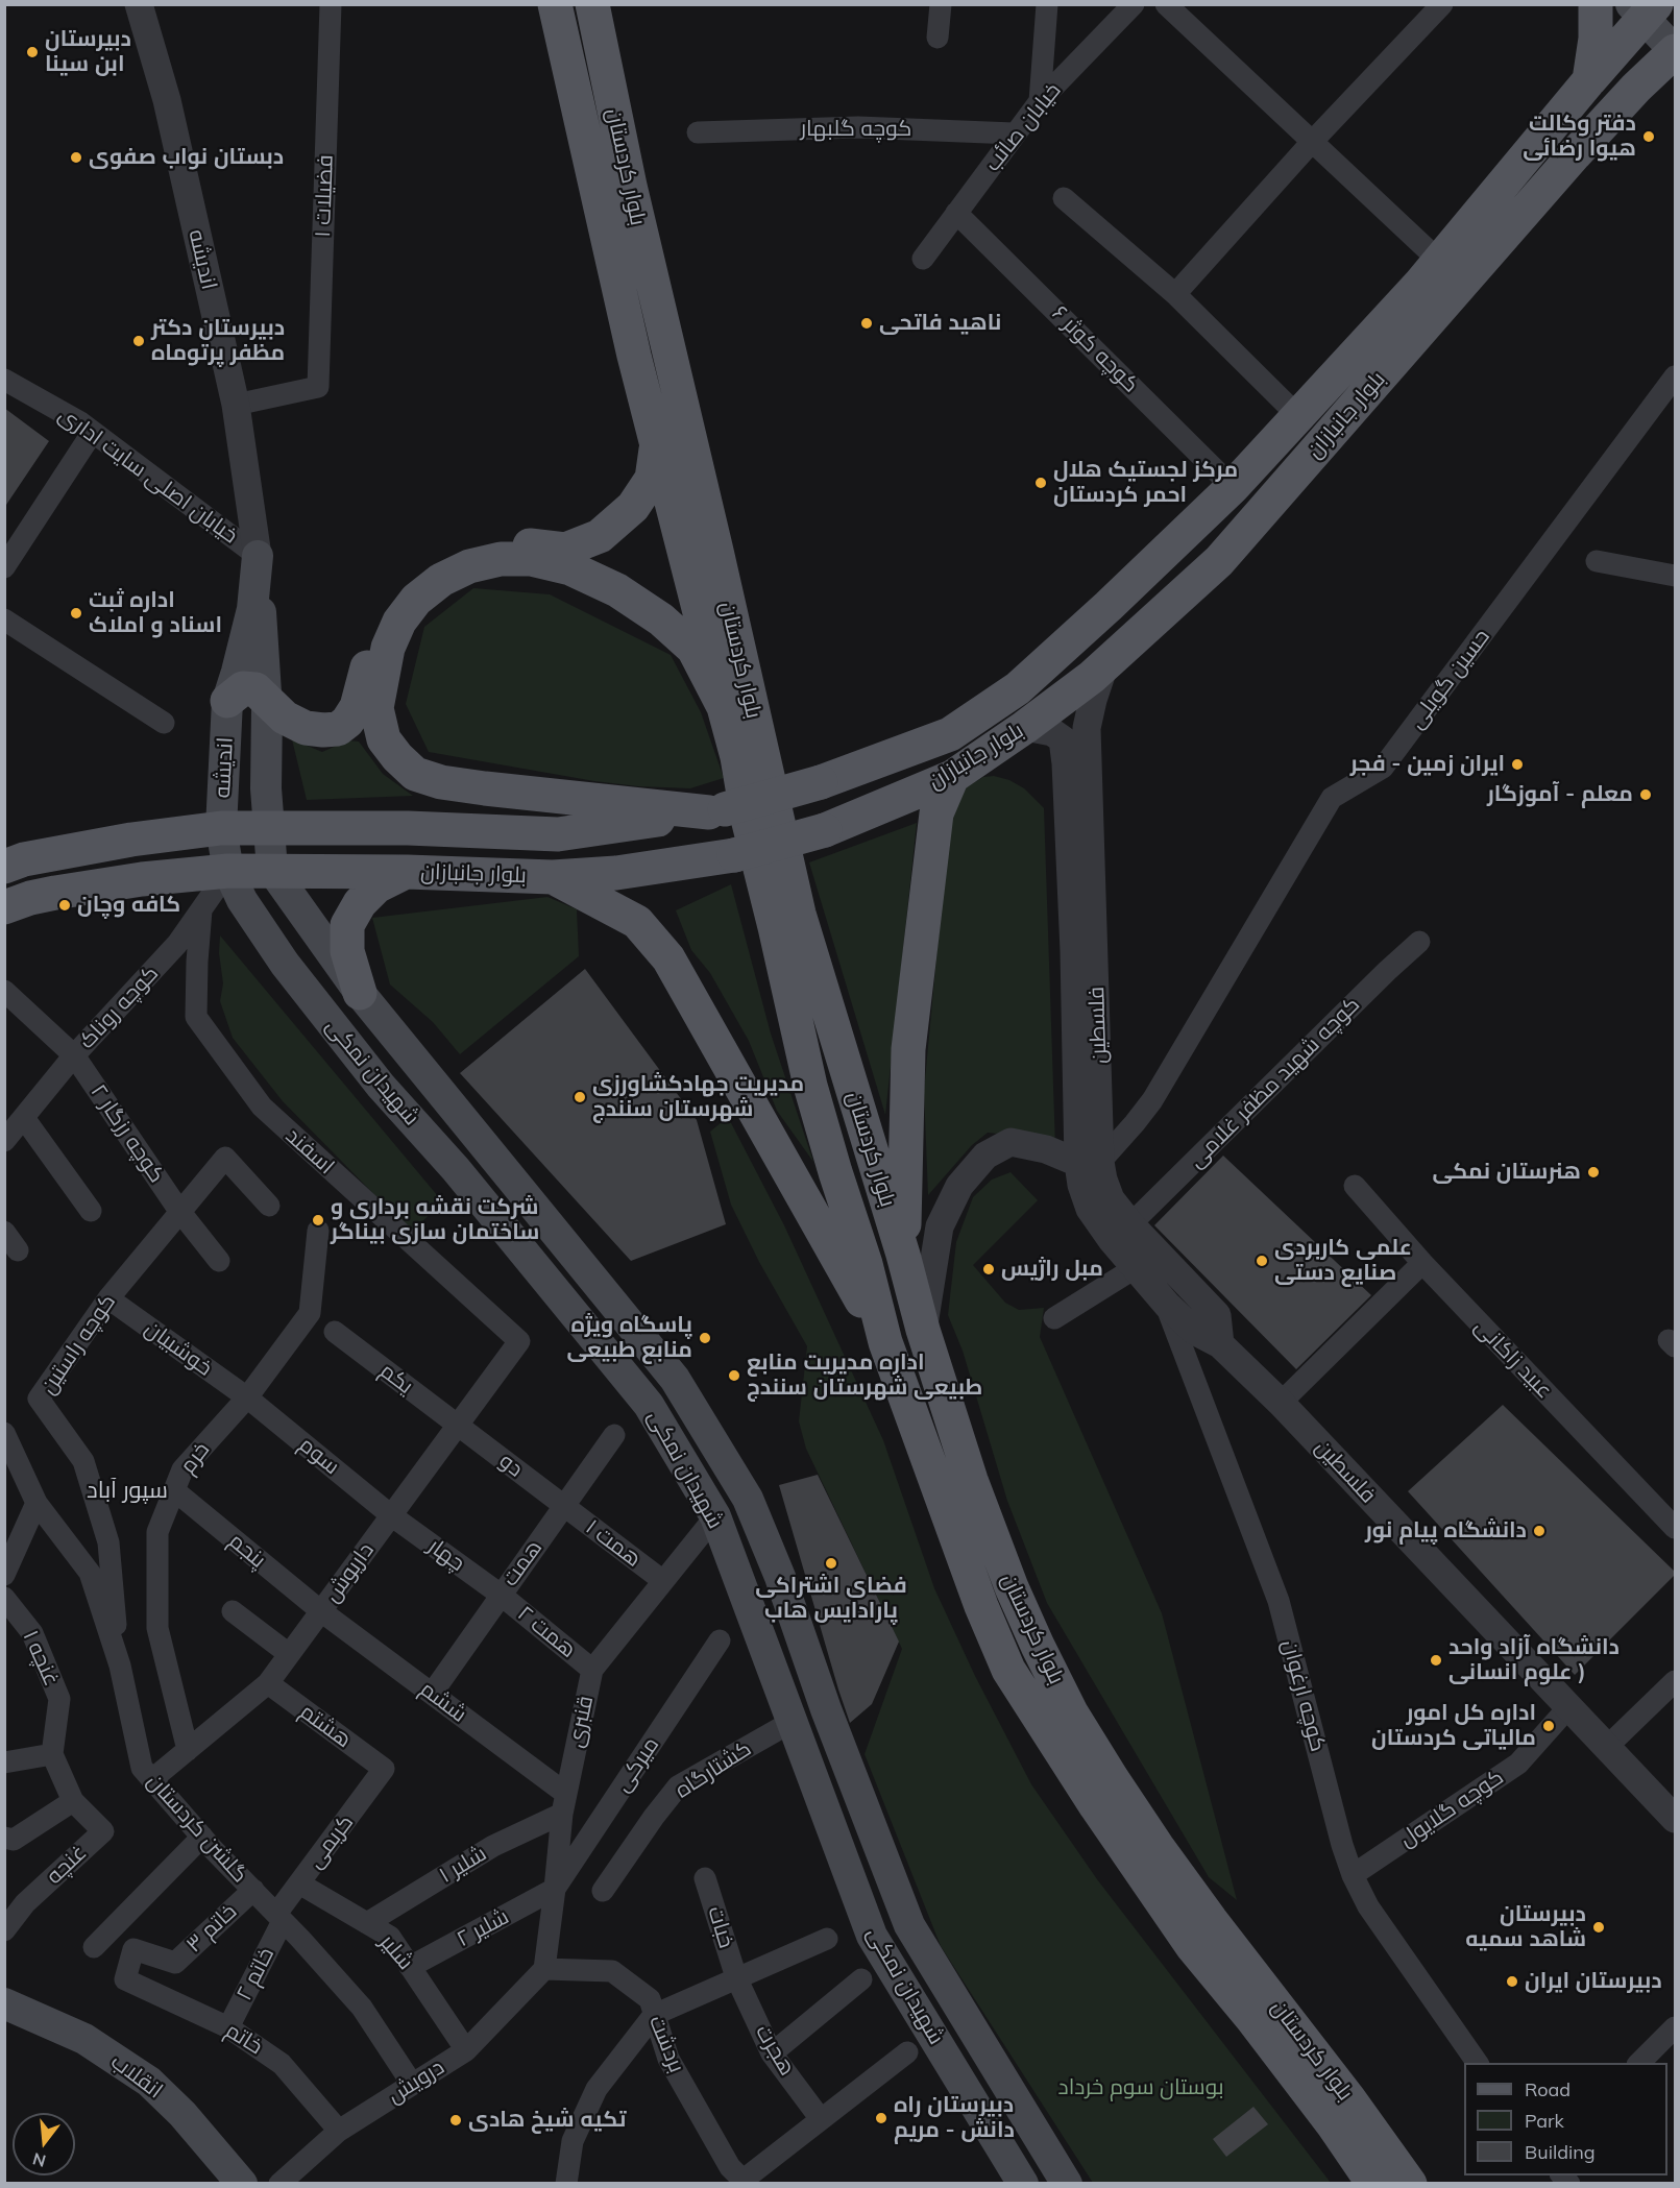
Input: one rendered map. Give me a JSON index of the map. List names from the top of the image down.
{
  "streets": {
    "main road": [
      "بلوار کردستان",
      "اندیشه",
      "بلوار جانبازان",
      "شهیدان نمکی",
      "انقلاب"
    ],
    "street": [
      "خیابان صائب",
      "کوچه گلبهار",
      "فضیلات ۱",
      "کوچه کوثر ۶",
      "خیابان اصلی سایت اداری",
      "حسین گویلی",
      "کوچه روناک",
      "فلسطین",
      "کوچه شهید مظفر غلامی",
      "کوچه رزگار ۲",
      "اسفند",
      "کوچه راستین",
      "خوشبیان",
      "عبید زاکانی",
      "یکم",
      "سوم",
      "خرم",
      "دو",
      "همت ۱",
      "پنجم",
      "چهار",
      "همت",
      "داریوش",
      "همت ۲",
      "غنچه ۱",
      "کوچه ارغوان",
      "ششم",
      "قنبری",
      "هشتم",
      "میرکی",
      "کشتارگاه",
      "کوچه گلایول",
      "گلشن کردستان",
      "کریمی",
      "غنچه",
      "شلیر ۱",
      "خبات",
      "خاتم ۳",
      "شلیر ۲",
      "شلیر",
      "خاتم ۲",
      "خاتم",
      "بردشت",
      "هجرت",
      "درویش"
    ]
  },
  "crossings": [
    ["خیابان صائب", "کوچه گلبهار"],
    ["خیابان صائب", "کوچه کوثر ۶"],
    ["بلوار کردستان", "بلوار جانبازان"],
    ["فضیلات ۱", "اندیشه"],
    ["اندیشه", "بلوار جانبازان"],
    ["اندیشه", "خیابان اصلی سایت اداری"],
    ["اندیشه", "کوچه روناک"],
    ["اندیشه", "شهیدان نمکی"],
    ["کوچه کوثر ۶", "بلوار جانبازان"],
    ["بلوار جانبازان", "کوچه روناک"],
    ["بلوار جانبازان", "فلسطین"],
    ["بلوار جانبازان", "شهیدان نمکی"],
    ["حسین گویلی", "فلسطین"],
    ["کوچه روناک", "شهیدان نمکی"],
    ["کوچه روناک", "کوچه رزگار ۲"],
    ["کوچه روناک", "اسفند"],
    ["فلسطین", "کوچه شهید مظفر غلامی"],
    ["فلسطین", "کوچه ارغوان"],
    ["فلسطین", "کوچه گلایول"],
    ["شهیدان نمکی", "قنبری"],
    ["شهیدان نمکی", "کشتارگاه"],
    ["کوچه رزگار ۲", "کوچه راستین"],
    ["اسفند", "داریوش"],
    ["کوچه راستین", "خوشبیان"],
    ["کوچه راستین", "گلشن کردستان"],
    ["خوشبیان", "سوم"],
    ["خوشبیان", "خرم"],
    ["یکم", "دو"],
    ["یکم", "داریوش"],
    ["سوم", "خرم"],
    ["سوم", "چهار"],
    ["سوم", "داریوش"],
    ["خرم", "پنجم"],
    ["خرم", "داریوش"],
    ["دو", "همت ۱"],
    ["دو", "همت"],
    ["دو", "داریوش"],
    ["همت ۱", "همت"],
    ["همت ۱", "قنبری"],
    ["پنجم", "داریوش"],
    ["پنجم", "ششم"],
    ["چهار", "همت"],
    ["چهار", "داریوش"],
    ["چهار", "همت ۲"],
    ["همت", "همت ۲"],
    ["همت", "ششم"],
    ["داریوش", "ششم"],
    ["داریوش", "هشتم"],
    ["داریوش", "گلشن کردستان"],
    ["همت ۲", "قنبری"],
    ["کوچه ارغوان", "کوچه گلایول"],
    ["ششم", "قنبری"],
    ["ششم", "شلیر ۱"],
    ["قنبری", "میرکی"],
    ["قنبری", "شلیر ۱"],
    ["قنبری", "شلیر ۲"],
    ["قنبری", "بردشت"],
    ["قنبری", "درویش"],
    ["هشتم", "کریمی"],
    ["میرکی", "شلیر ۲"],
    ["گلشن کردستان", "کریمی"],
    ["گلشن کردستان", "خاتم ۳"],
    ["گلشن کردستان", "خاتم ۲"],
    ["گلشن کردستان", "درویش"],
    ["کریمی", "شلیر"],
    ["کریمی", "خاتم ۲"],
    ["شلیر ۱", "شلیر"],
    ["خبات", "هجرت"],
    ["خاتم ۳", "خاتم"],
    ["شلیر ۲", "شلیر"],
    ["شلیر", "درویش"],
    ["خاتم ۲", "خاتم"],
    ["خاتم", "درویش"],
    ["بردشت", "درویش"]
  ],
  "districts": ["سپور آباد"],
  "parks": ["بوستان سوم خرداد"],
  "places": [
    "دبیرستان ابن سینا",
    "دفتر وکالت هیوا رضائی",
    "دبستان نواب صفوی",
    "ناهید فاتحی",
    "دبیرستان دکتر مظفر پرتوماه",
    "مرکز لجستیک هلال احمر کردستان",
    "اداره ثبت اسناد و املاک",
    "ایران زمین - فجر",
    "معلم - آموزگار",
    "کافه وچان",
    "مدیریت جهادکشاورزی شهرستان سنندج",
    "هنرستان نمکی",
    "شرکت نقشه برداری و ساختمان سازی بیناگر",
    "علمی کاربردی صنایع دستی",
    "مبل راژیس",
    "پاسگاه ویژه منابع طبیعی",
    "اداره مدیریت منابع طبیعی شهرستان سنندج",
    "دانشگاه پیام نور",
    "فضای اشتراکی پارادایس هاب",
    "دانشگاه آزاد واحد علوم انسانی )",
    "اداره کل امور مالیاتی کردستان",
    "دبیرستان شاهد سمیه",
    "دبیرستان ایران",
    "دبیرستان راه دانش - مریم",
    "تکیه شیخ هادی"
  ],
  "legend": ["Road", "Park", "Building"],
  "north": "bottom"
}
